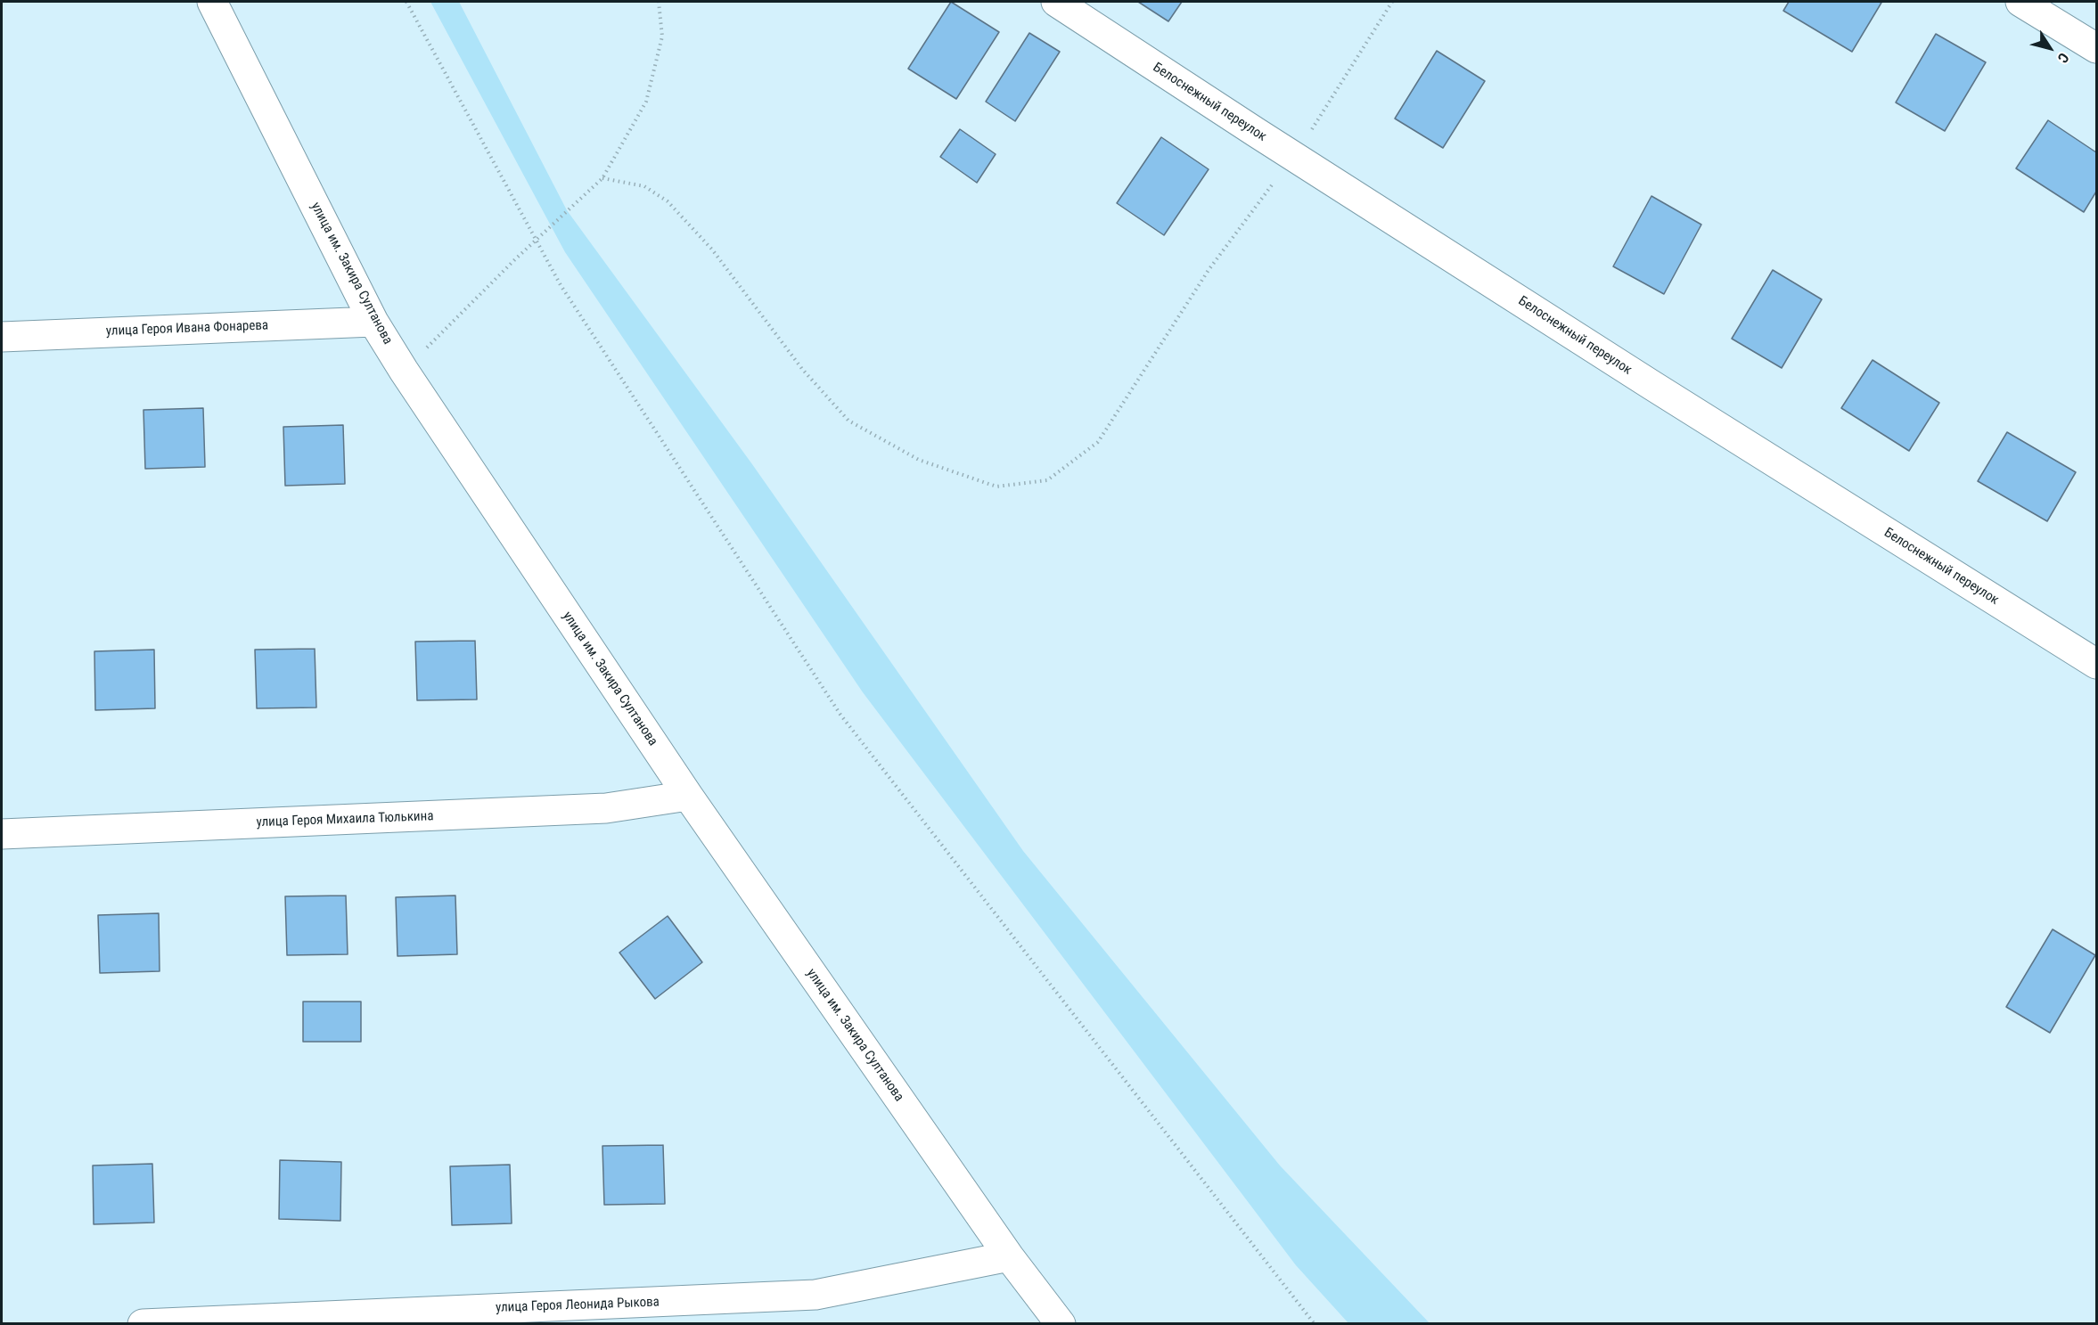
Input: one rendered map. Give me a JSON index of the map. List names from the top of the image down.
{
  "streets": {
    "street": [
      "Белоснежный переулок",
      "улица им. Закира Султанова",
      "улица Героя Ивана Фонарева",
      "улица Героя Михаила Тюлькина",
      "улица Героя Леонида Рыкова"
    ]
  },
  "crossings": [
    ["улица им. Закира Султанова", "улица Героя Ивана Фонарева"],
    ["улица им. Закира Султанова", "улица Героя Михаила Тюлькина"],
    ["улица им. Закира Султанова", "улица Героя Леонида Рыкова"]
  ],
  "north": "bottom right"
}
